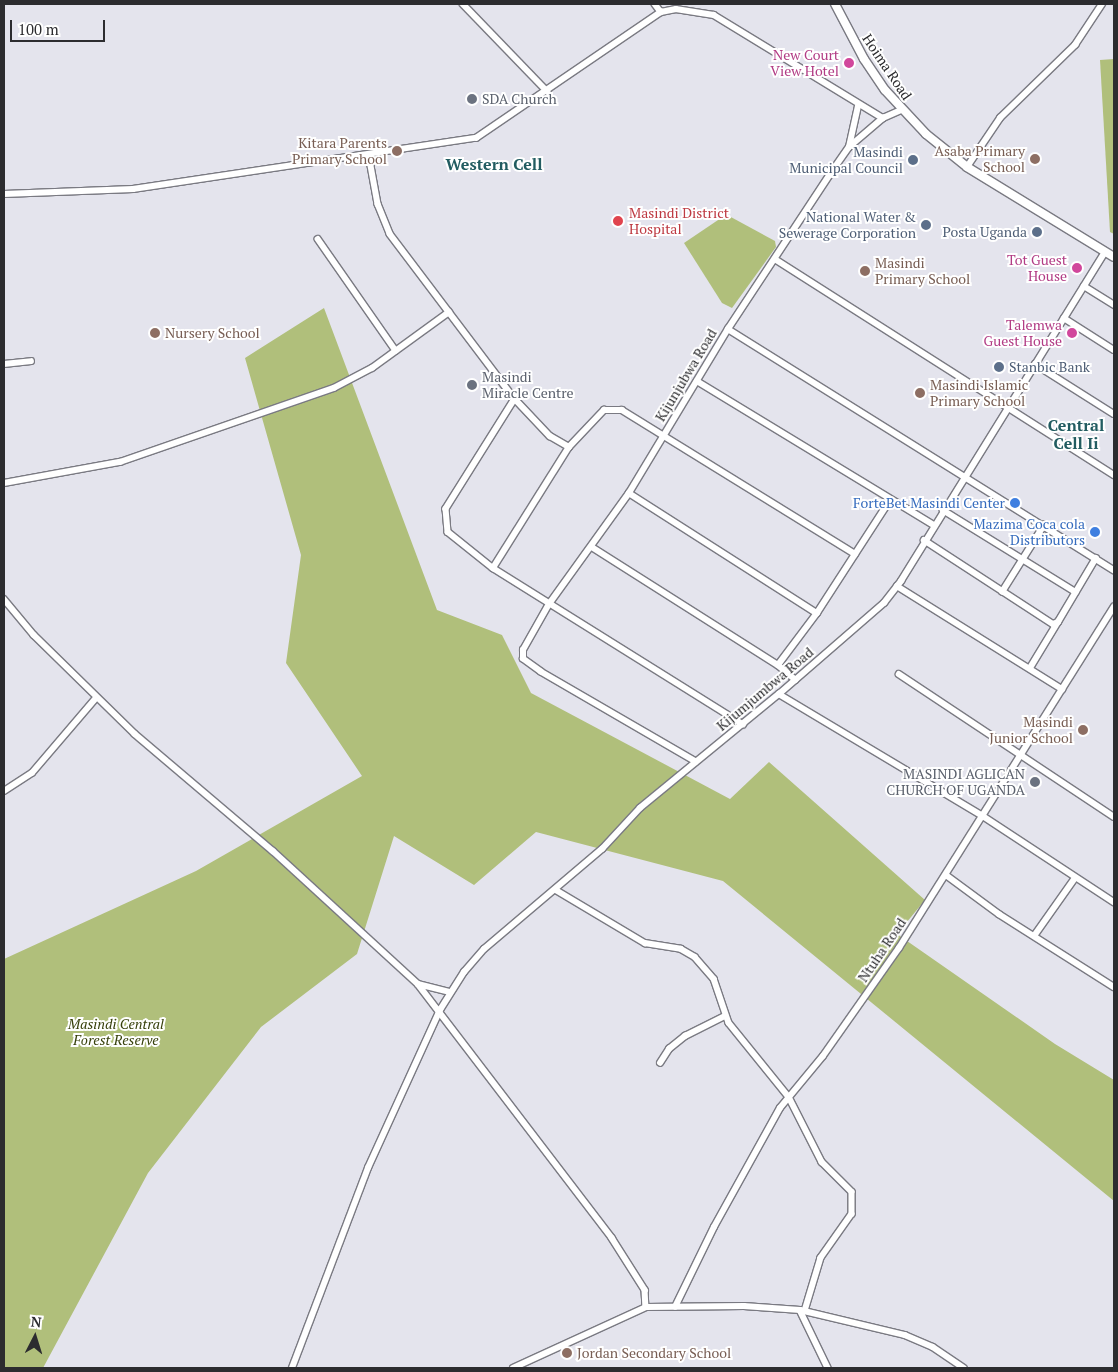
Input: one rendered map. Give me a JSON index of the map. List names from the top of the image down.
{
  "streets": {
    "main road": ["Hoima Road"],
    "street": ["Kijunjubwa Road", "Kijumjumbwa Road", "Ntuha Road"]
  },
  "crossings": [
    ["Hoima Road", "Kijunjubwa Road"],
    ["Hoima Road", "Kijumjumbwa Road"],
    ["Kijunjubwa Road", "Kijumjumbwa Road"]
  ],
  "districts": ["Western Cell", "Central Cell Ii"],
  "parks": ["Masindi Central Forest Reserve"],
  "places": [
    "New Court View Hotel",
    "SDA Church",
    "Kitara Parents Primary School",
    "Asaba Primary School",
    "Masindi Municipal Council",
    "Masindi District Hospital",
    "National Water & Sewerage Corporation",
    "Posta Uganda",
    "Tot Guest House",
    "Masindi Primary School",
    "Nursery School",
    "Talemwa Guest House",
    "Stanbic Bank",
    "Masindi Miracle Centre",
    "Masindi Islamic Primary School",
    "ForteBet Masindi Center",
    "Mazima Coca cola Distributors",
    "Masindi Junior School",
    "MASINDI AGLICAN CHURCH OF UGANDA",
    "Jordan Secondary School"
  ],
  "scale_bar": "100 m",
  "north": "top"
}
